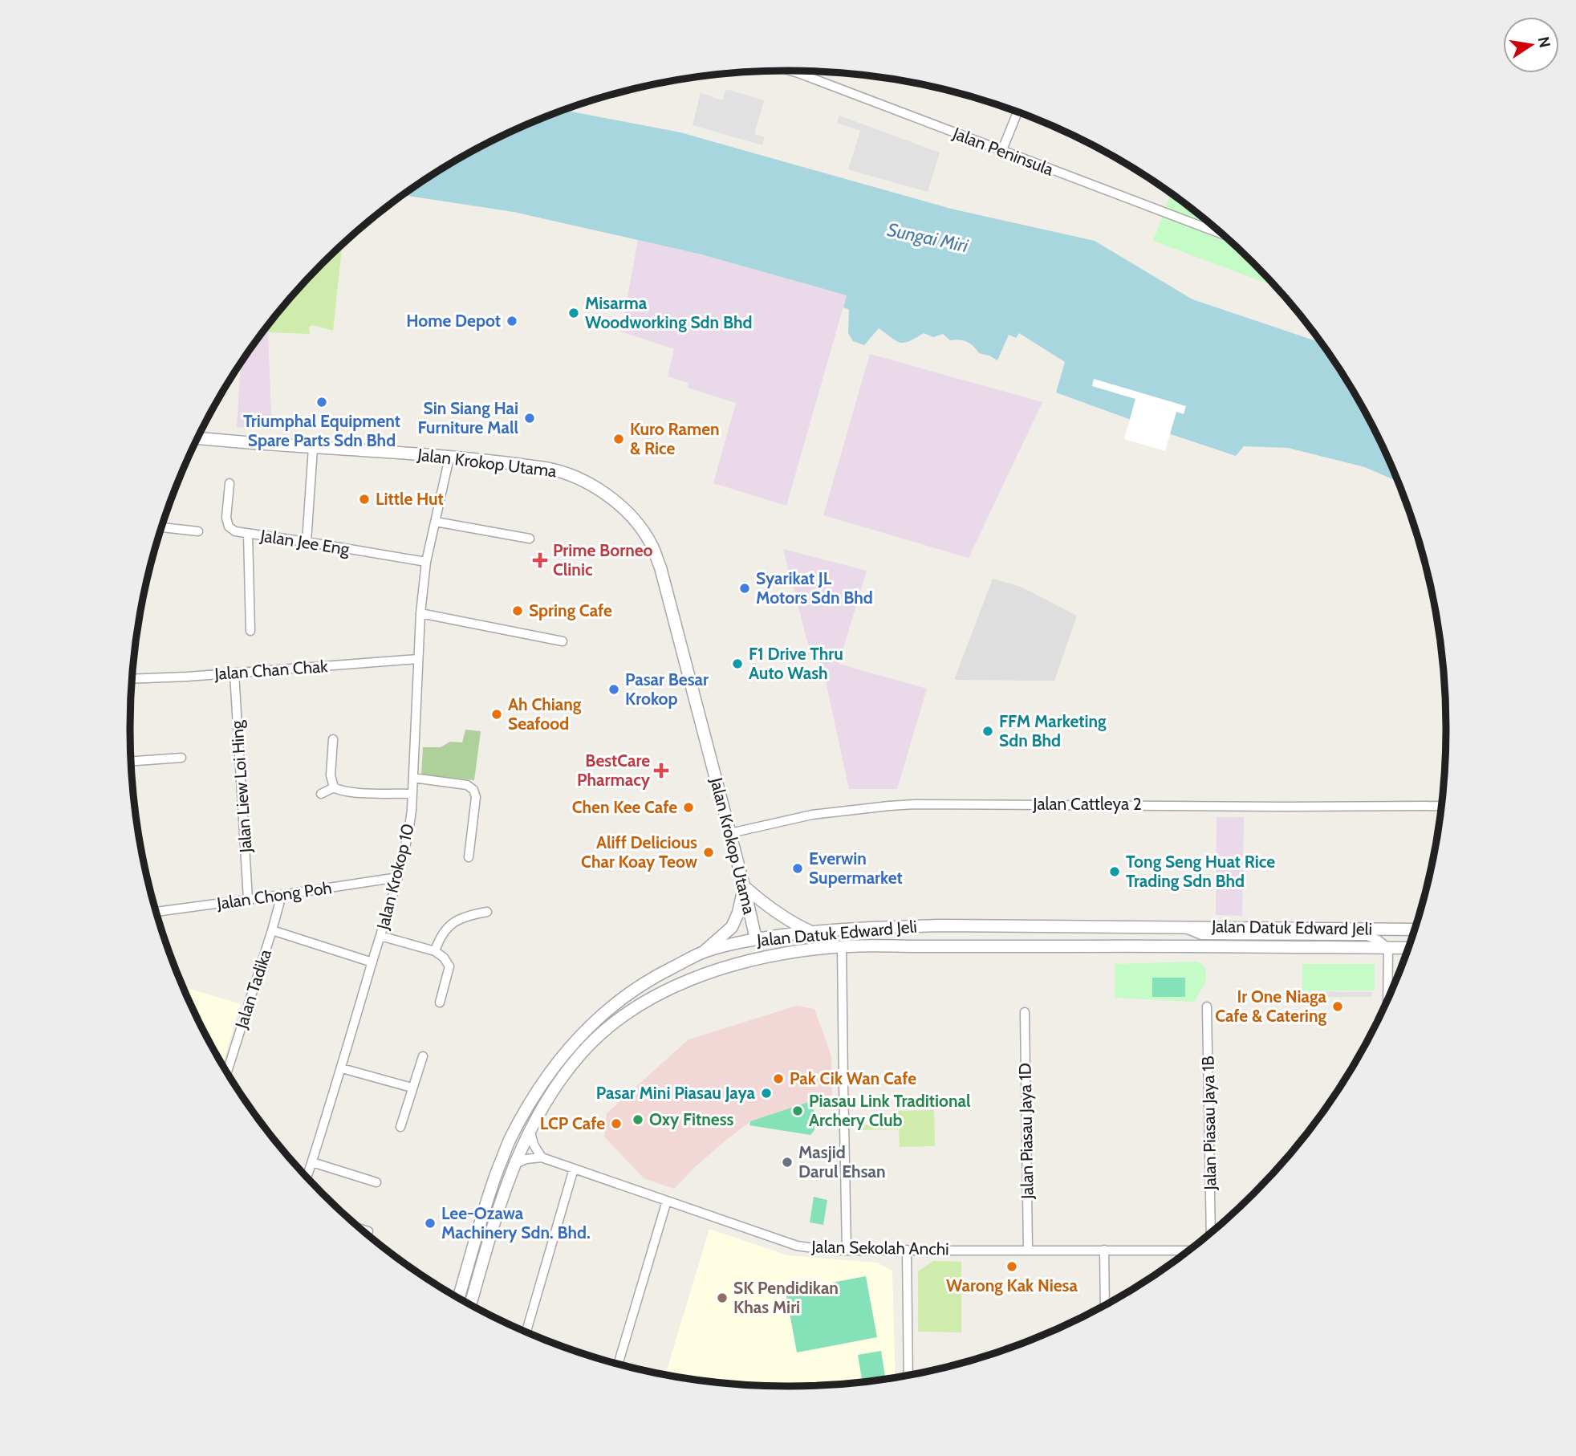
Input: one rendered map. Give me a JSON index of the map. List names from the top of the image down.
{
  "streets": {
    "street": [
      "Jalan Peninsula",
      "Jalan Krokop Utama",
      "Jalan Jee Eng",
      "Jalan Chan Chak",
      "Jalan Liew Loi Hing",
      "Jalan Cattleya 2",
      "Jalan Krokop 10",
      "Jalan Chong Poh",
      "Jalan Datuk Edward Jeli",
      "Jalan Tadika",
      "Jalan Piasau Jaya 1B",
      "Jalan Piasau Jaya 1D",
      "Jalan Sekolah Anchi"
    ]
  },
  "crossings": [
    ["Jalan Krokop Utama", "Jalan Cattleya 2"],
    ["Jalan Krokop Utama", "Jalan Krokop 10"],
    ["Jalan Krokop Utama", "Jalan Datuk Edward Jeli"],
    ["Jalan Jee Eng", "Jalan Krokop 10"],
    ["Jalan Chan Chak", "Jalan Liew Loi Hing"],
    ["Jalan Chan Chak", "Jalan Krokop 10"],
    ["Jalan Liew Loi Hing", "Jalan Chong Poh"],
    ["Jalan Krokop 10", "Jalan Chong Poh"],
    ["Jalan Chong Poh", "Jalan Tadika"],
    ["Jalan Piasau Jaya 1D", "Jalan Sekolah Anchi"]
  ],
  "water": ["Sungai Miri"],
  "places": {
    "other": [
      "Misarma Woodworking Sdn Bhd",
      "Home Depot",
      "Triumphal Equipment Spare Parts Sdn Bhd",
      "Sin Siang Hai Furniture Mall",
      "Kuro Ramen & Rice",
      "Little Hut",
      "Syarikat JL Motors Sdn Bhd",
      "Spring Cafe",
      "F1 Drive Thru Auto Wash",
      "Pasar Besar Krokop",
      "Ah Chiang Seafood",
      "FFM Marketing Sdn Bhd",
      "Chen Kee Cafe",
      "Aliff Delicious Char Koay Teow",
      "Everwin Supermarket",
      "Tong Seng Huat Rice Trading Sdn Bhd",
      "Ir One Niaga Cafe & Catering",
      "Pak Cik Wan Cafe",
      "Pasar Mini Piasau Jaya",
      "Piasau Link Traditional Archery Club",
      "Oxy Fitness",
      "LCP Cafe",
      "Masjid Darul Ehsan",
      "Lee-Ozawa Machinery Sdn. Bhd.",
      "Warong Kak Niesa",
      "SK Pendidikan Khas Miri"
    ],
    "health": ["Prime Borneo Clinic", "BestCare Pharmacy"]
  },
  "north": "right"
}
